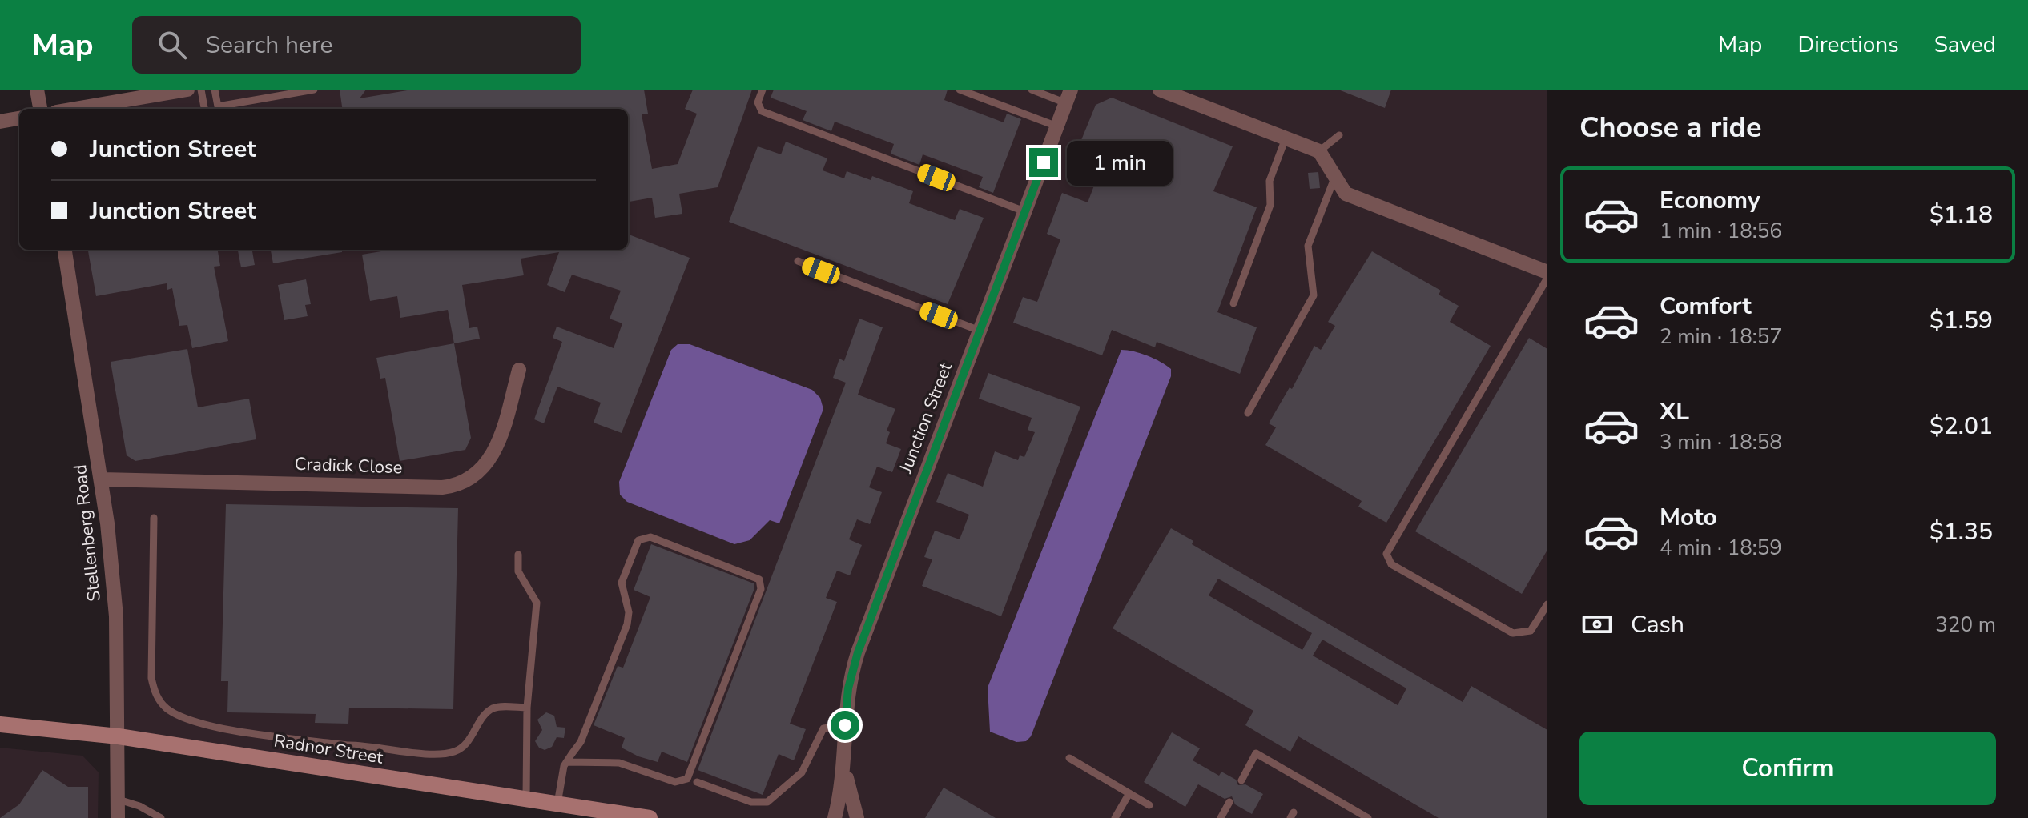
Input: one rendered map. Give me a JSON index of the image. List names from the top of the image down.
{
  "streets": {
    "street": [
      "Junction Street",
      "Cradick Close",
      "Stellenberg Road",
      "Radnor Street"
    ]
  },
  "crossings": [
    ["Cradick Close", "Stellenberg Road"],
    ["Stellenberg Road", "Radnor Street"]
  ],
  "page": {
    "header": "Map",
    "search": "Search here",
    "nav": ["Map", "Directions", "Saved"],
    "heading": "Choose a ride",
    "banner": ["Junction Street", "Junction Street"],
    "bubble": "1 min",
    "list": [
      {
        "name": "Economy",
        "note": "1 min · 18:56",
        "value": "$1.18"
      },
      {
        "name": "Comfort",
        "note": "2 min · 18:57",
        "value": "$1.59"
      },
      {
        "name": "XL",
        "note": "3 min · 18:58",
        "value": "$2.01"
      },
      {
        "name": "Moto",
        "note": "4 min · 18:59",
        "value": "$1.35"
      }
    ],
    "pay": ["Cash", "320 m"],
    "buttons": "Confirm"
  }
}
